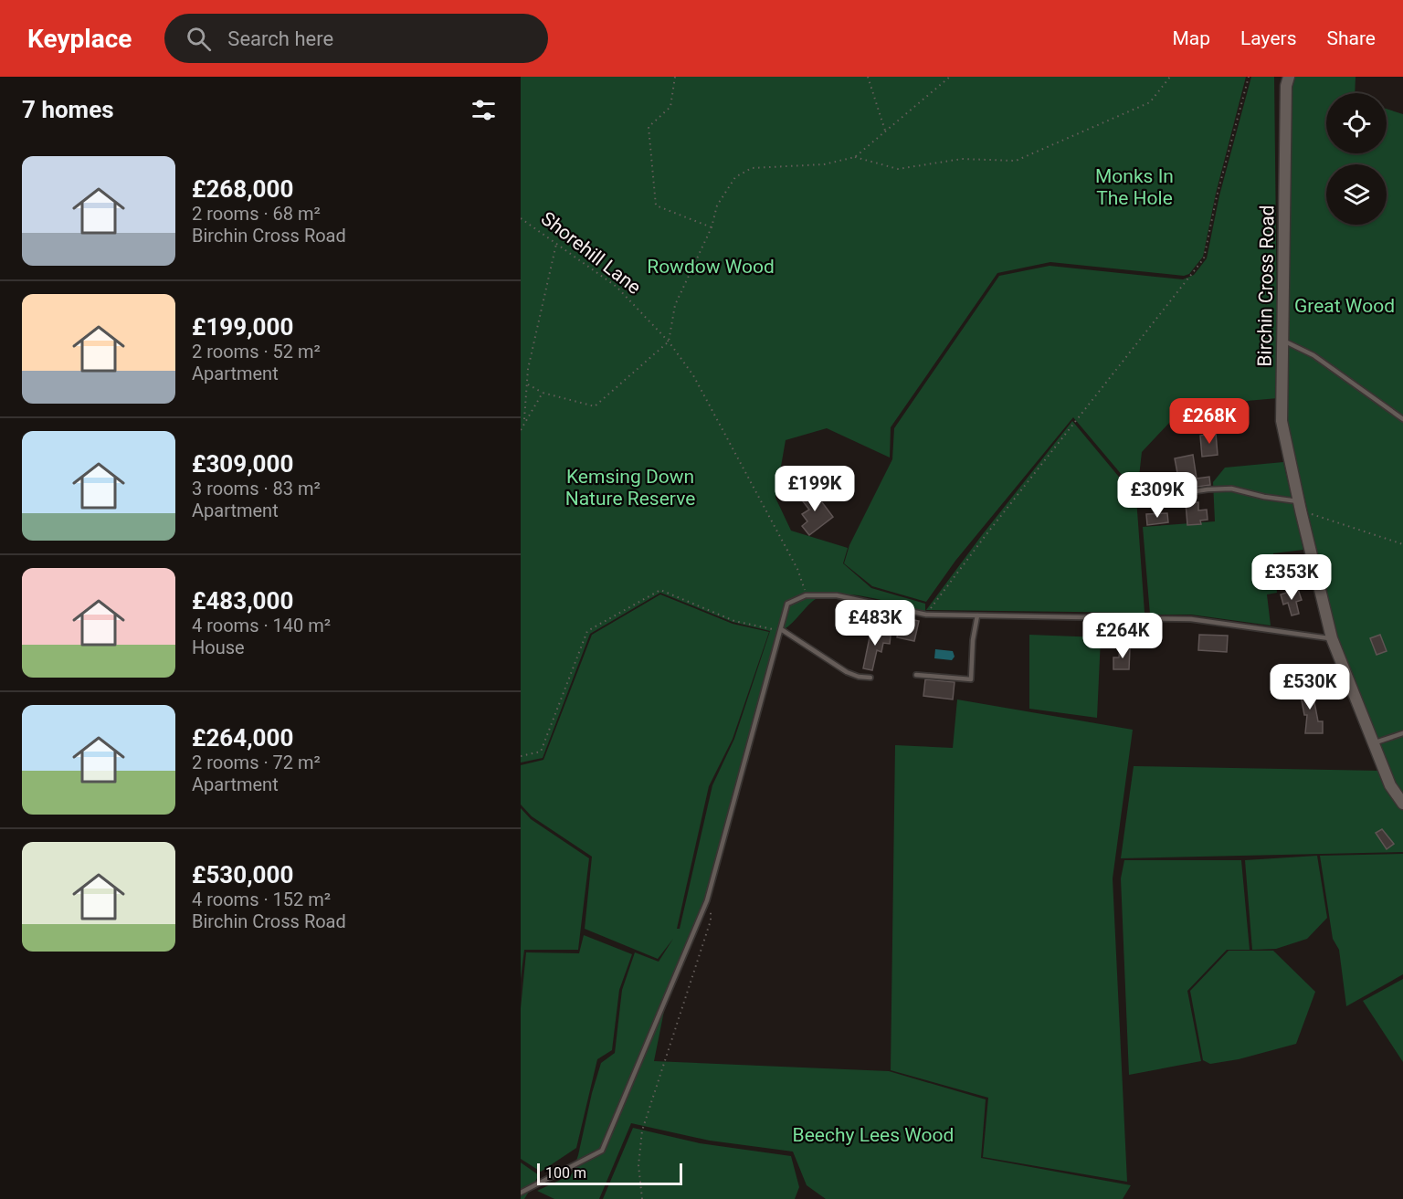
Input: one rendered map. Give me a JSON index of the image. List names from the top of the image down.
{
  "streets": {
    "street": ["Birchin Cross Road"],
    "path": ["Shorehill Lane"]
  },
  "parks": [
    "Monks In The Hole",
    "Rowdow Wood",
    "Great Wood",
    "Kemsing Down Nature Reserve",
    "Beechy Lees Wood"
  ],
  "scale_bar": "100 m",
  "page": {
    "header": "Keyplace",
    "search": "Search here",
    "nav": ["Map", "Layers", "Share"],
    "heading": "7 homes",
    "list": [
      {
        "name": "£268,000",
        "note": "2 rooms · 68 m² · Birchin Cross Road"
      },
      {
        "name": "£199,000",
        "note": "2 rooms · 52 m² · Apartment"
      },
      {
        "name": "£309,000",
        "note": "3 rooms · 83 m² · Apartment"
      },
      {
        "name": "£483,000",
        "note": "4 rooms · 140 m² · House"
      },
      {
        "name": "£264,000",
        "note": "2 rooms · 72 m² · Apartment"
      },
      {
        "name": "£530,000",
        "note": "4 rooms · 152 m² · Birchin Cross Road"
      }
    ],
    "price": [
      "£268K",
      "£199K",
      "£309K",
      "£353K",
      "£483K",
      "£264K",
      "£530K"
    ],
    "scale": "100 m"
  }
}
